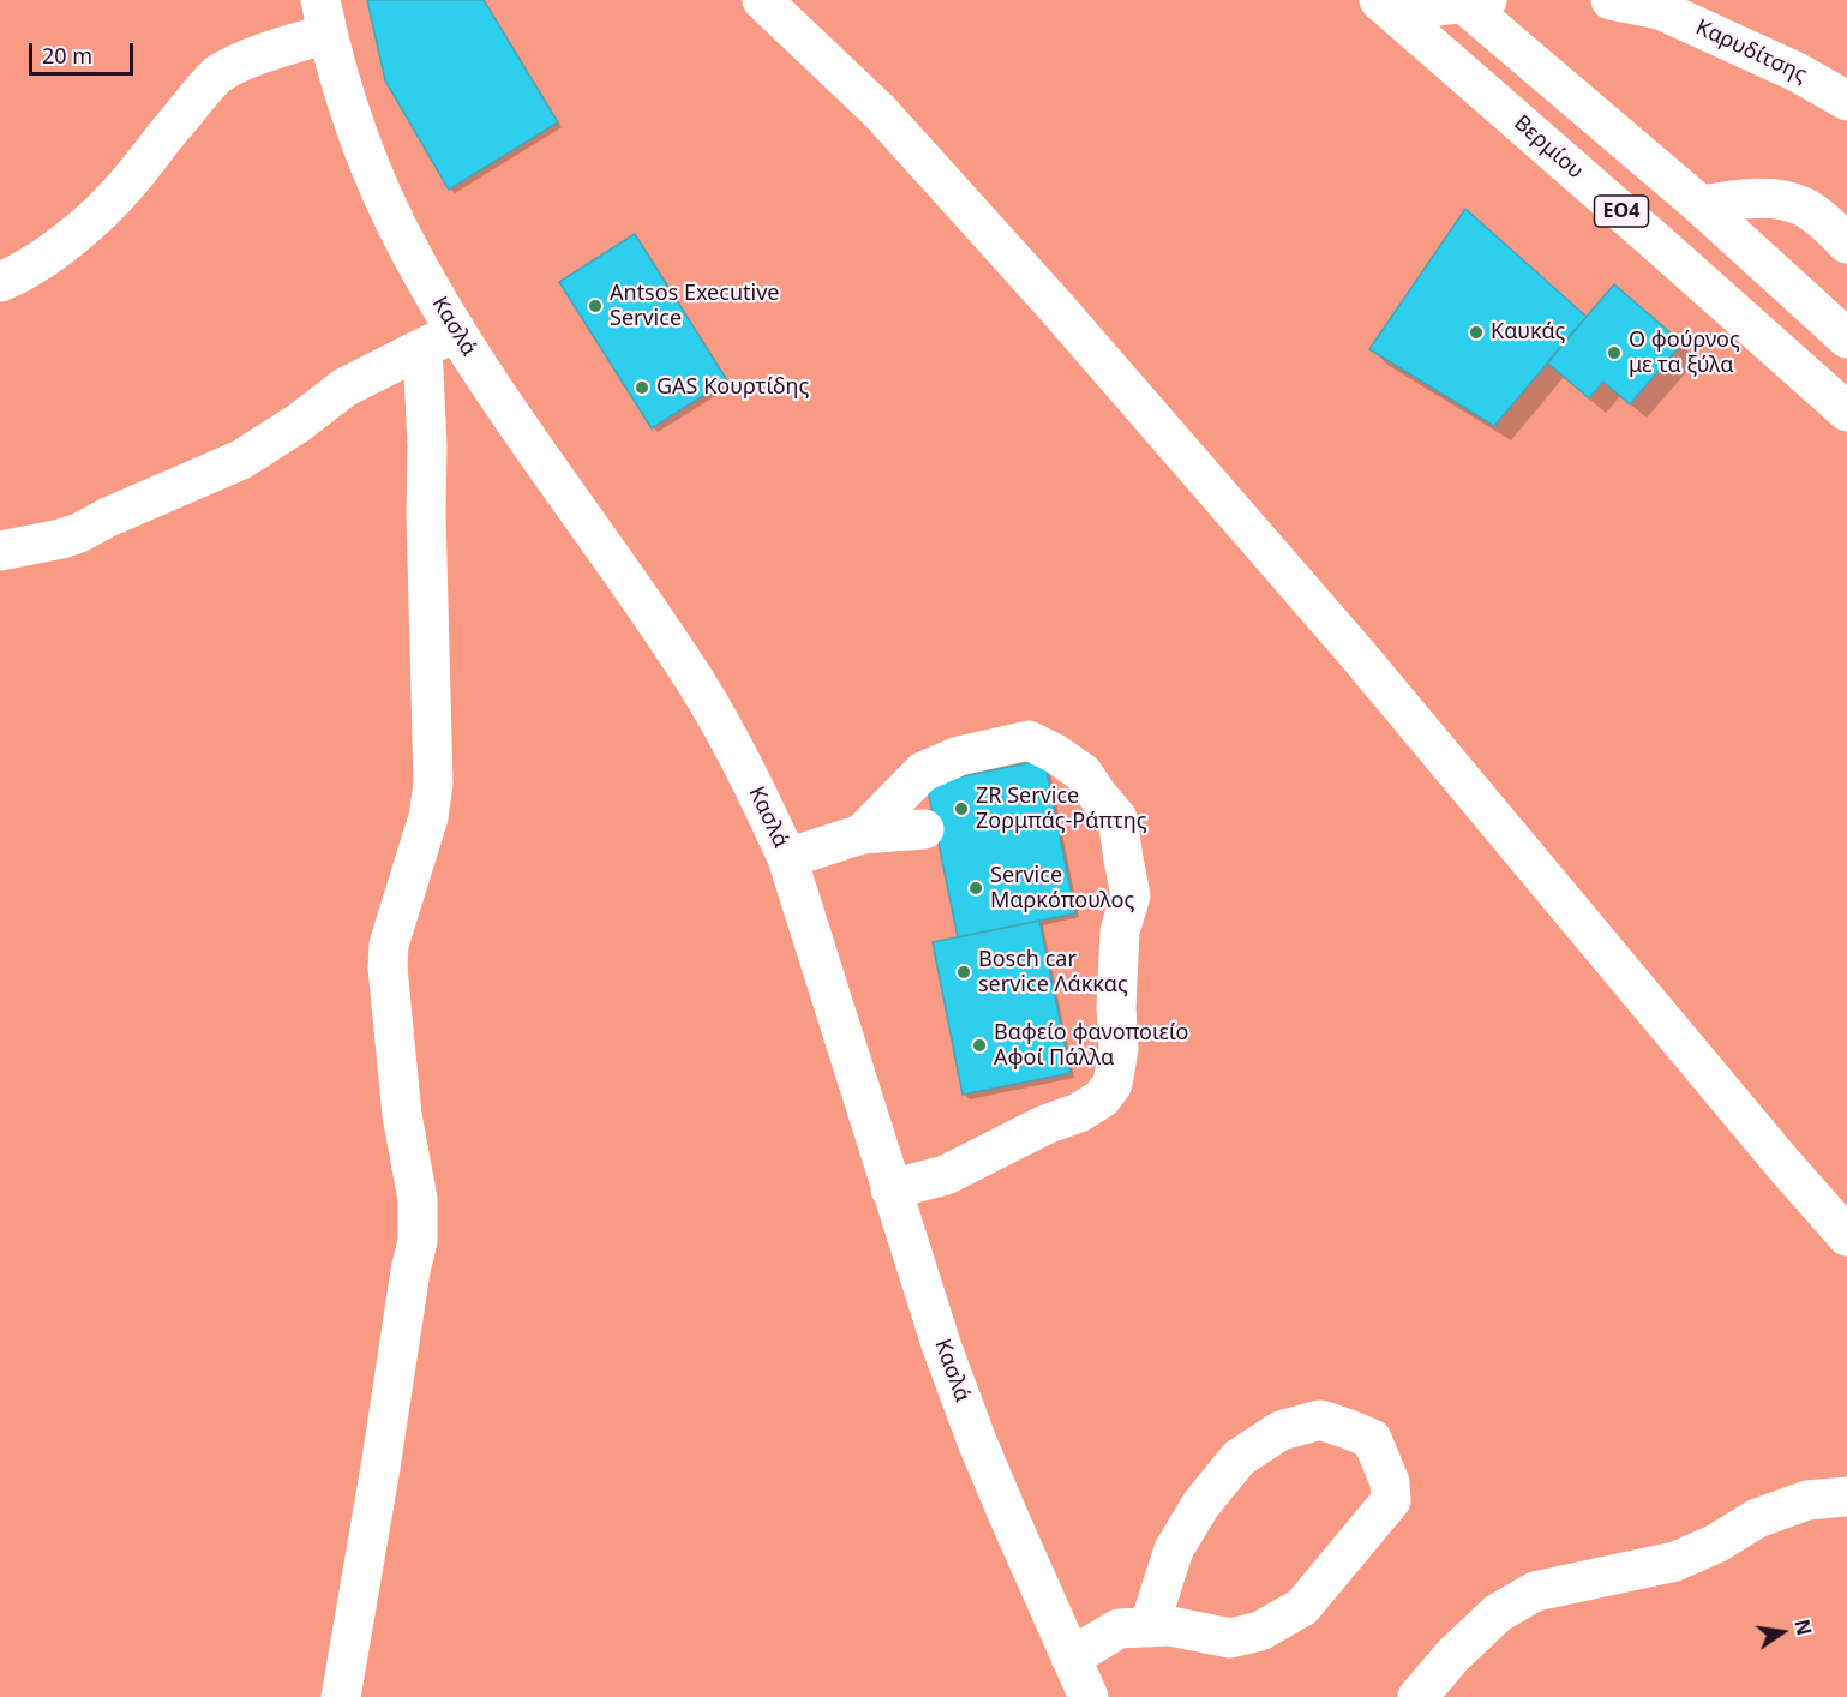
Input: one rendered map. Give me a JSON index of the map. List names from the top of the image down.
{
  "streets": {
    "street": [
      "Καρυδίτσης",
      "Βερμίου",
      "ΕΟ4",
      "Κασλά"
    ]
  },
  "places": [
    "Antsos Executive Service",
    "Καυκάς",
    "Ο φούρνος με τα ξύλα",
    "GAS Κουρτίδης",
    "ZR Service Ζορμπάς-Ράπτης",
    "Service Μαρκόπουλος",
    "Bosch car service Λάκκας",
    "Βαφείο φανοποιείο Αφοί Πάλλα"
  ],
  "scale_bar": "20 m",
  "north": "right"
}
